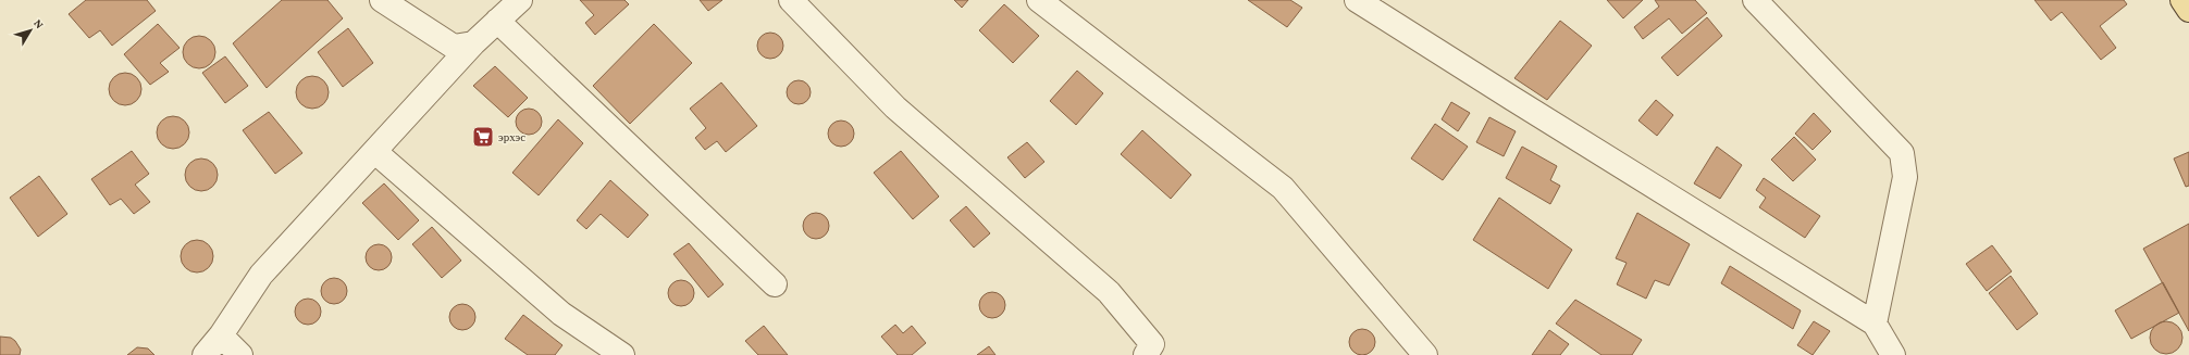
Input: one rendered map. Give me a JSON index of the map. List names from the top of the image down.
{
  "places": {
    "supermarket": ["эрхэс"]
  },
  "north": "top right"
}
